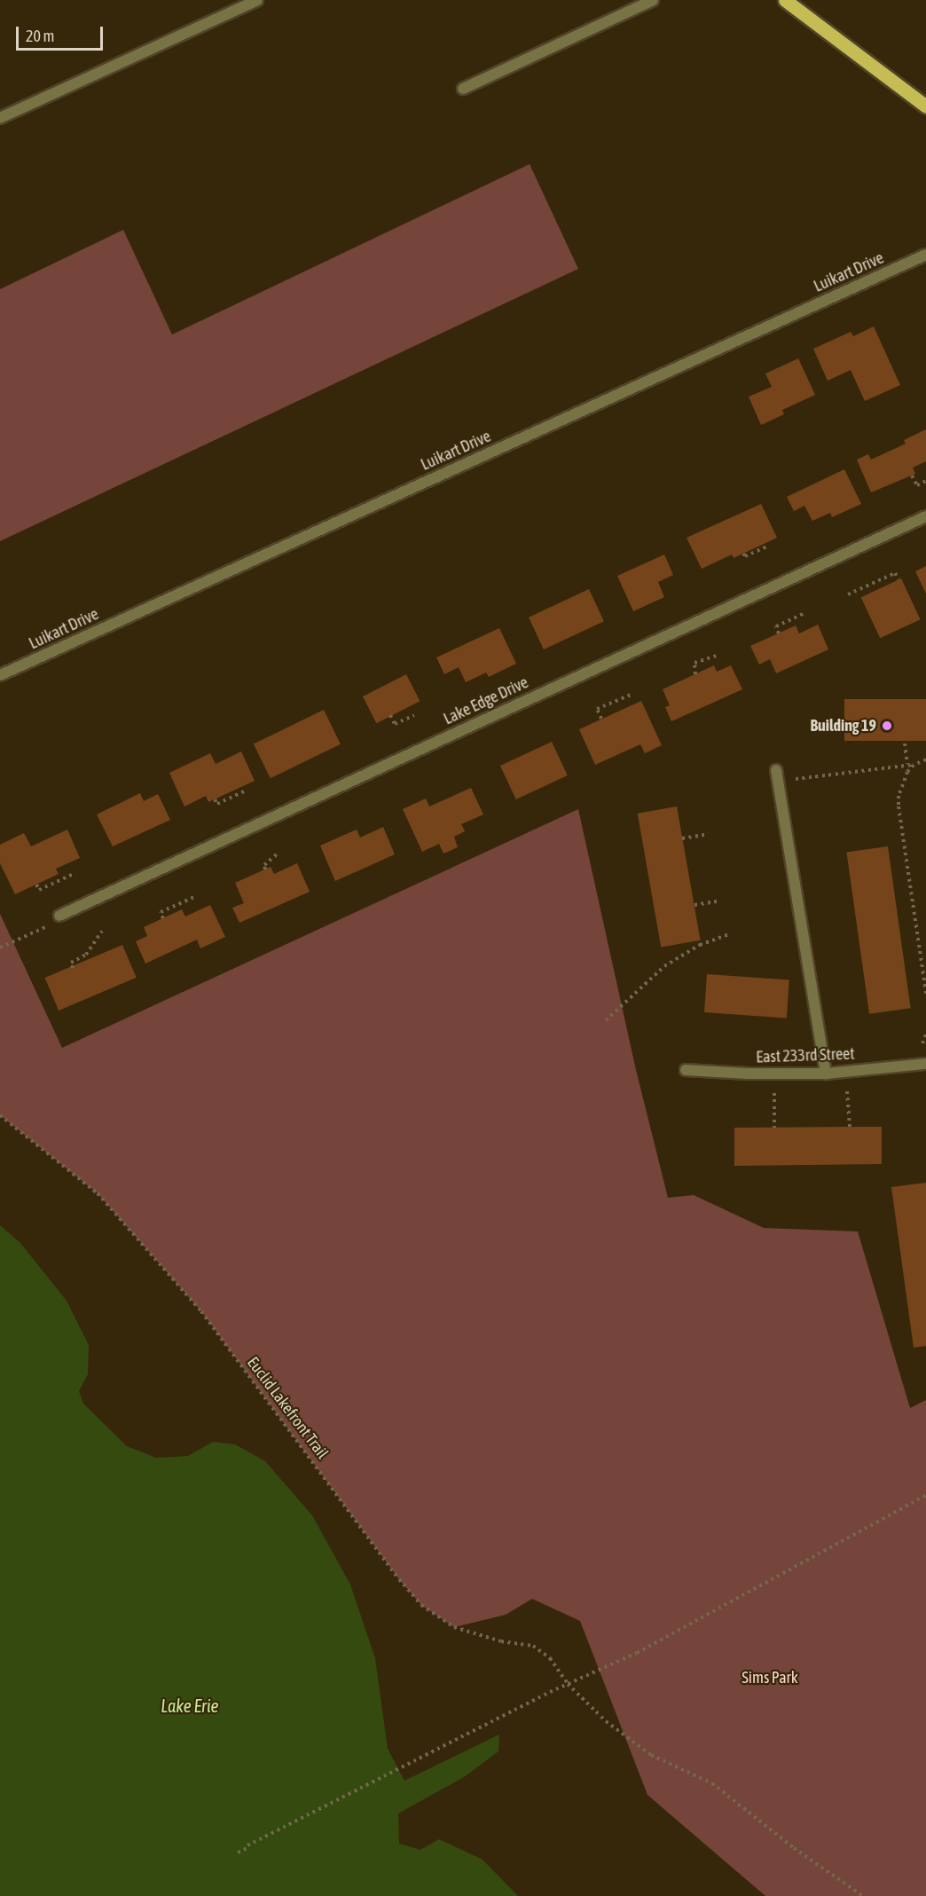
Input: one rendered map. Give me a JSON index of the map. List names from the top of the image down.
{
  "streets": {
    "street": ["Luikart Drive", "Lake Edge Drive", "East 233rd Street"],
    "path": ["Euclid Lakefront Trail"]
  },
  "water": ["Lake Erie"],
  "parks": ["Sims Park"],
  "places": ["Building 19"],
  "scale_bar": "20 m"
}
